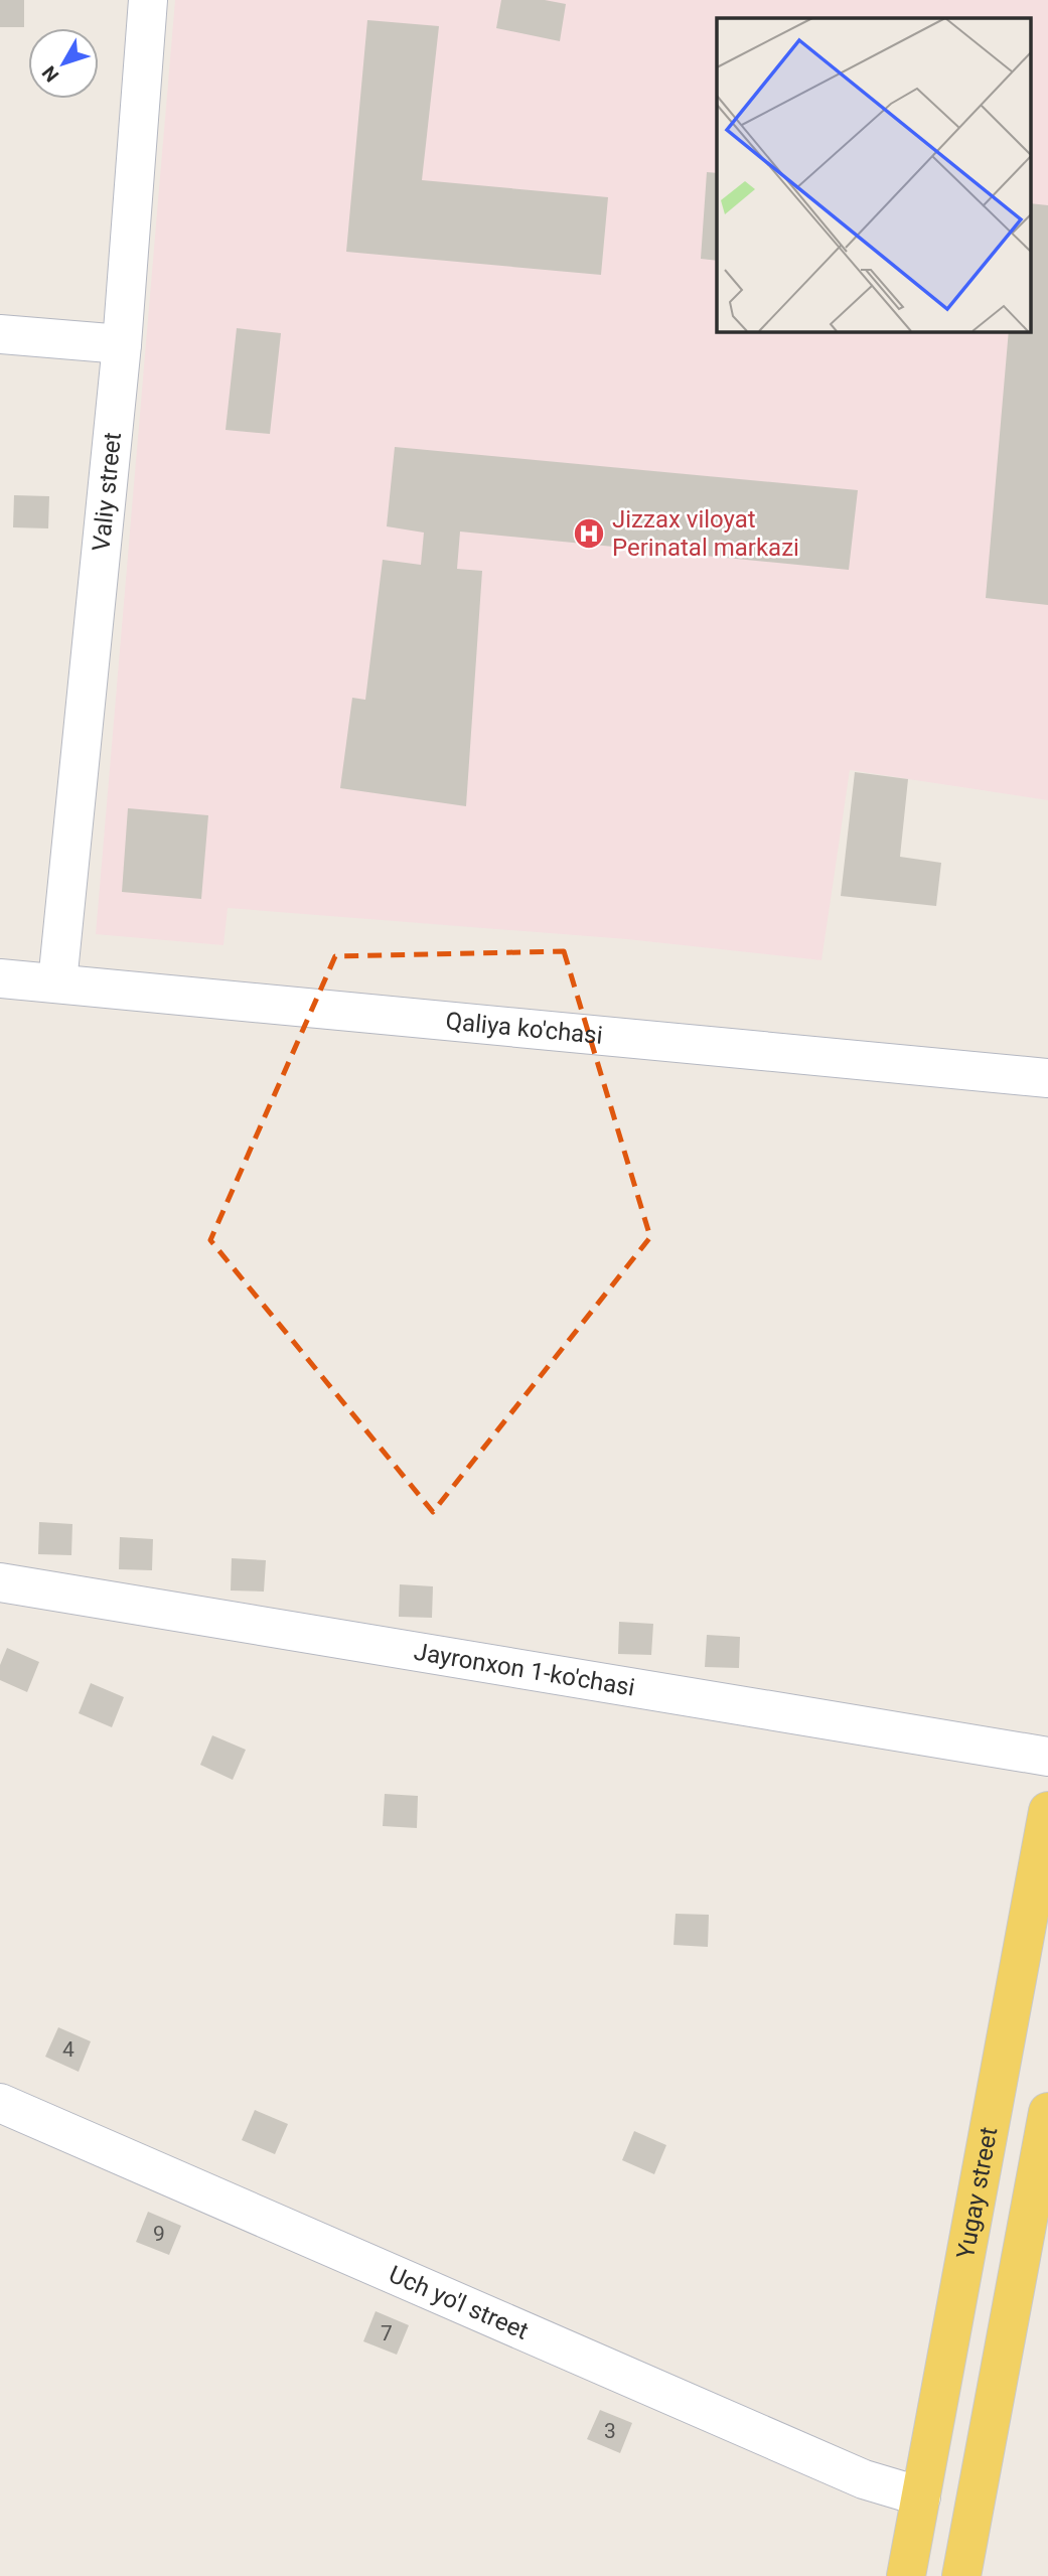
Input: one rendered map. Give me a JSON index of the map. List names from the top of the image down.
{
  "streets": {
    "main road": ["Yugay street"],
    "street": [
      "Valiy street",
      "Qaliya ko'chasi",
      "Jayronxon 1-ko'chasi",
      "Uch yo'l street"
    ]
  },
  "crossings": [
    ["Valiy street", "Qaliya ko'chasi"],
    ["Yugay street", "Uch yo'l street"]
  ],
  "places": {
    "hospital": ["Jizzax viloyat Perinatal markazi"]
  },
  "house_numbers": [
    "4",
    "9",
    "7",
    "3"
  ],
  "north": "bottom left"
}
